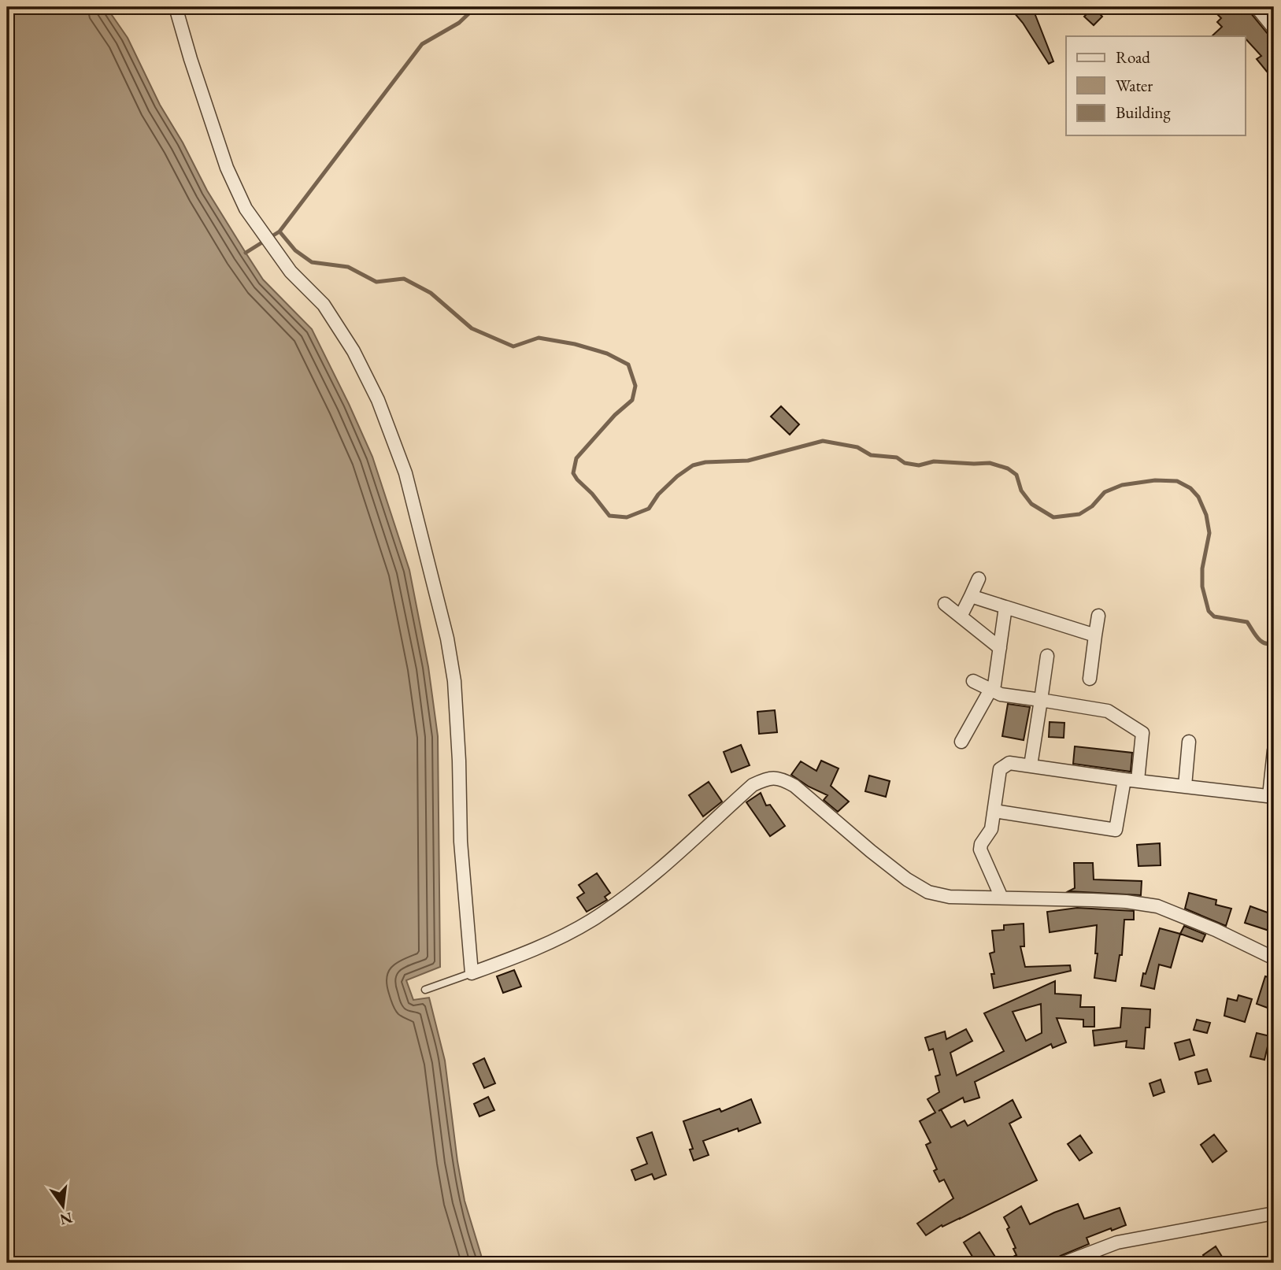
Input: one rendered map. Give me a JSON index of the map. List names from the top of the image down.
{
  "legend": ["Road", "Water", "Building"],
  "north": "bottom"
}
